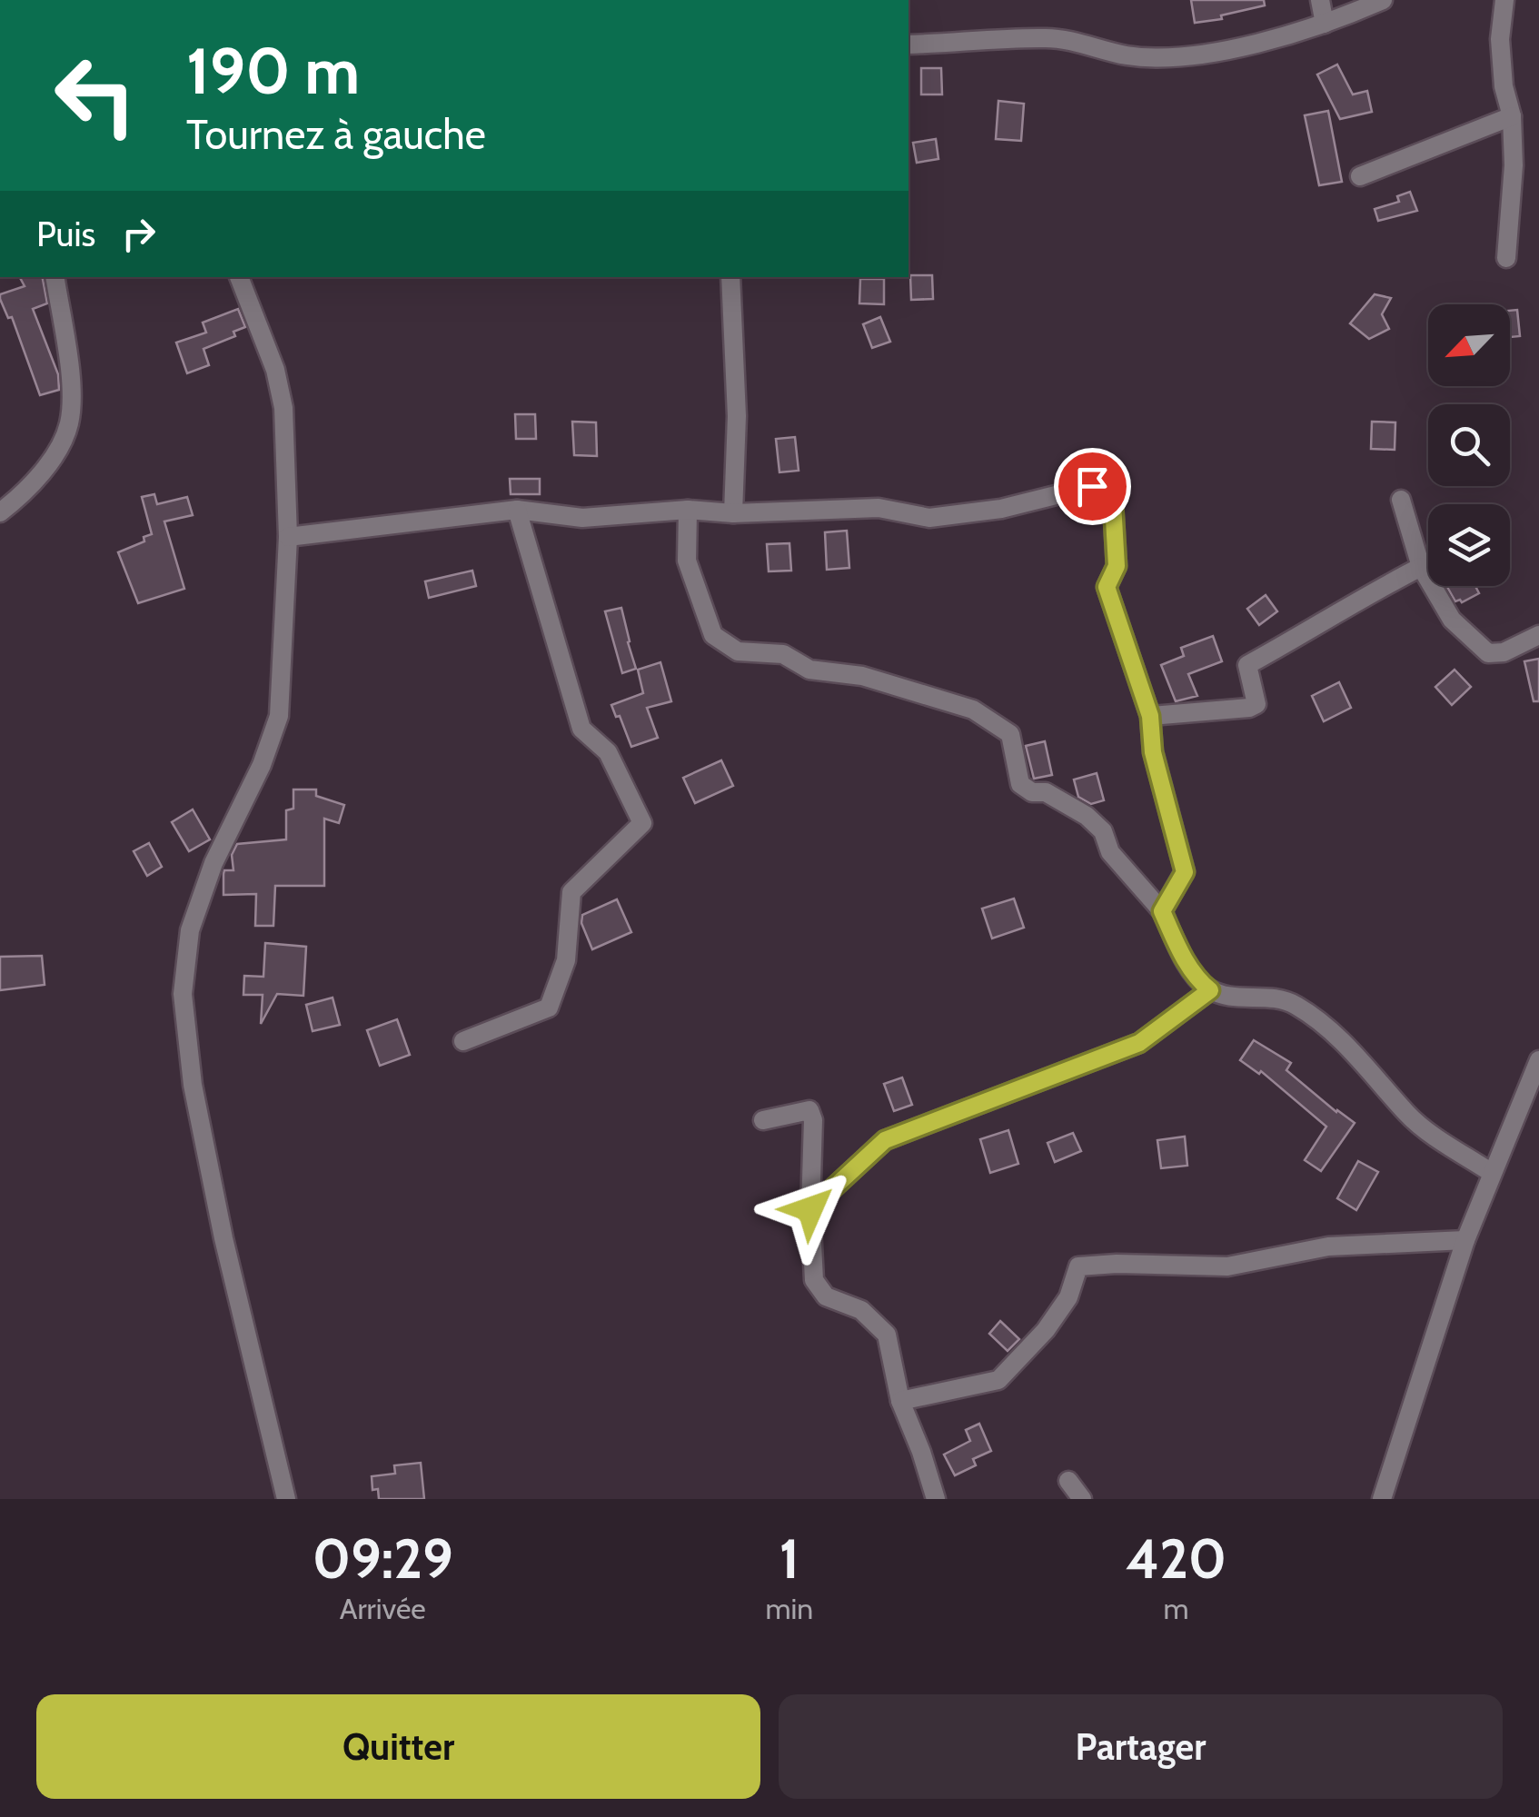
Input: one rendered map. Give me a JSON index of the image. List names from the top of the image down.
{
  "north": "bottom left",
  "page": {
    "turn": ["190 m", "Tournez à gauche"],
    "then": "Puis",
    "eta": [
      "09:29",
      "Arrivée",
      "1",
      "min",
      "420",
      "m"
    ],
    "buttons": ["Quitter", "Partager"]
  }
}
